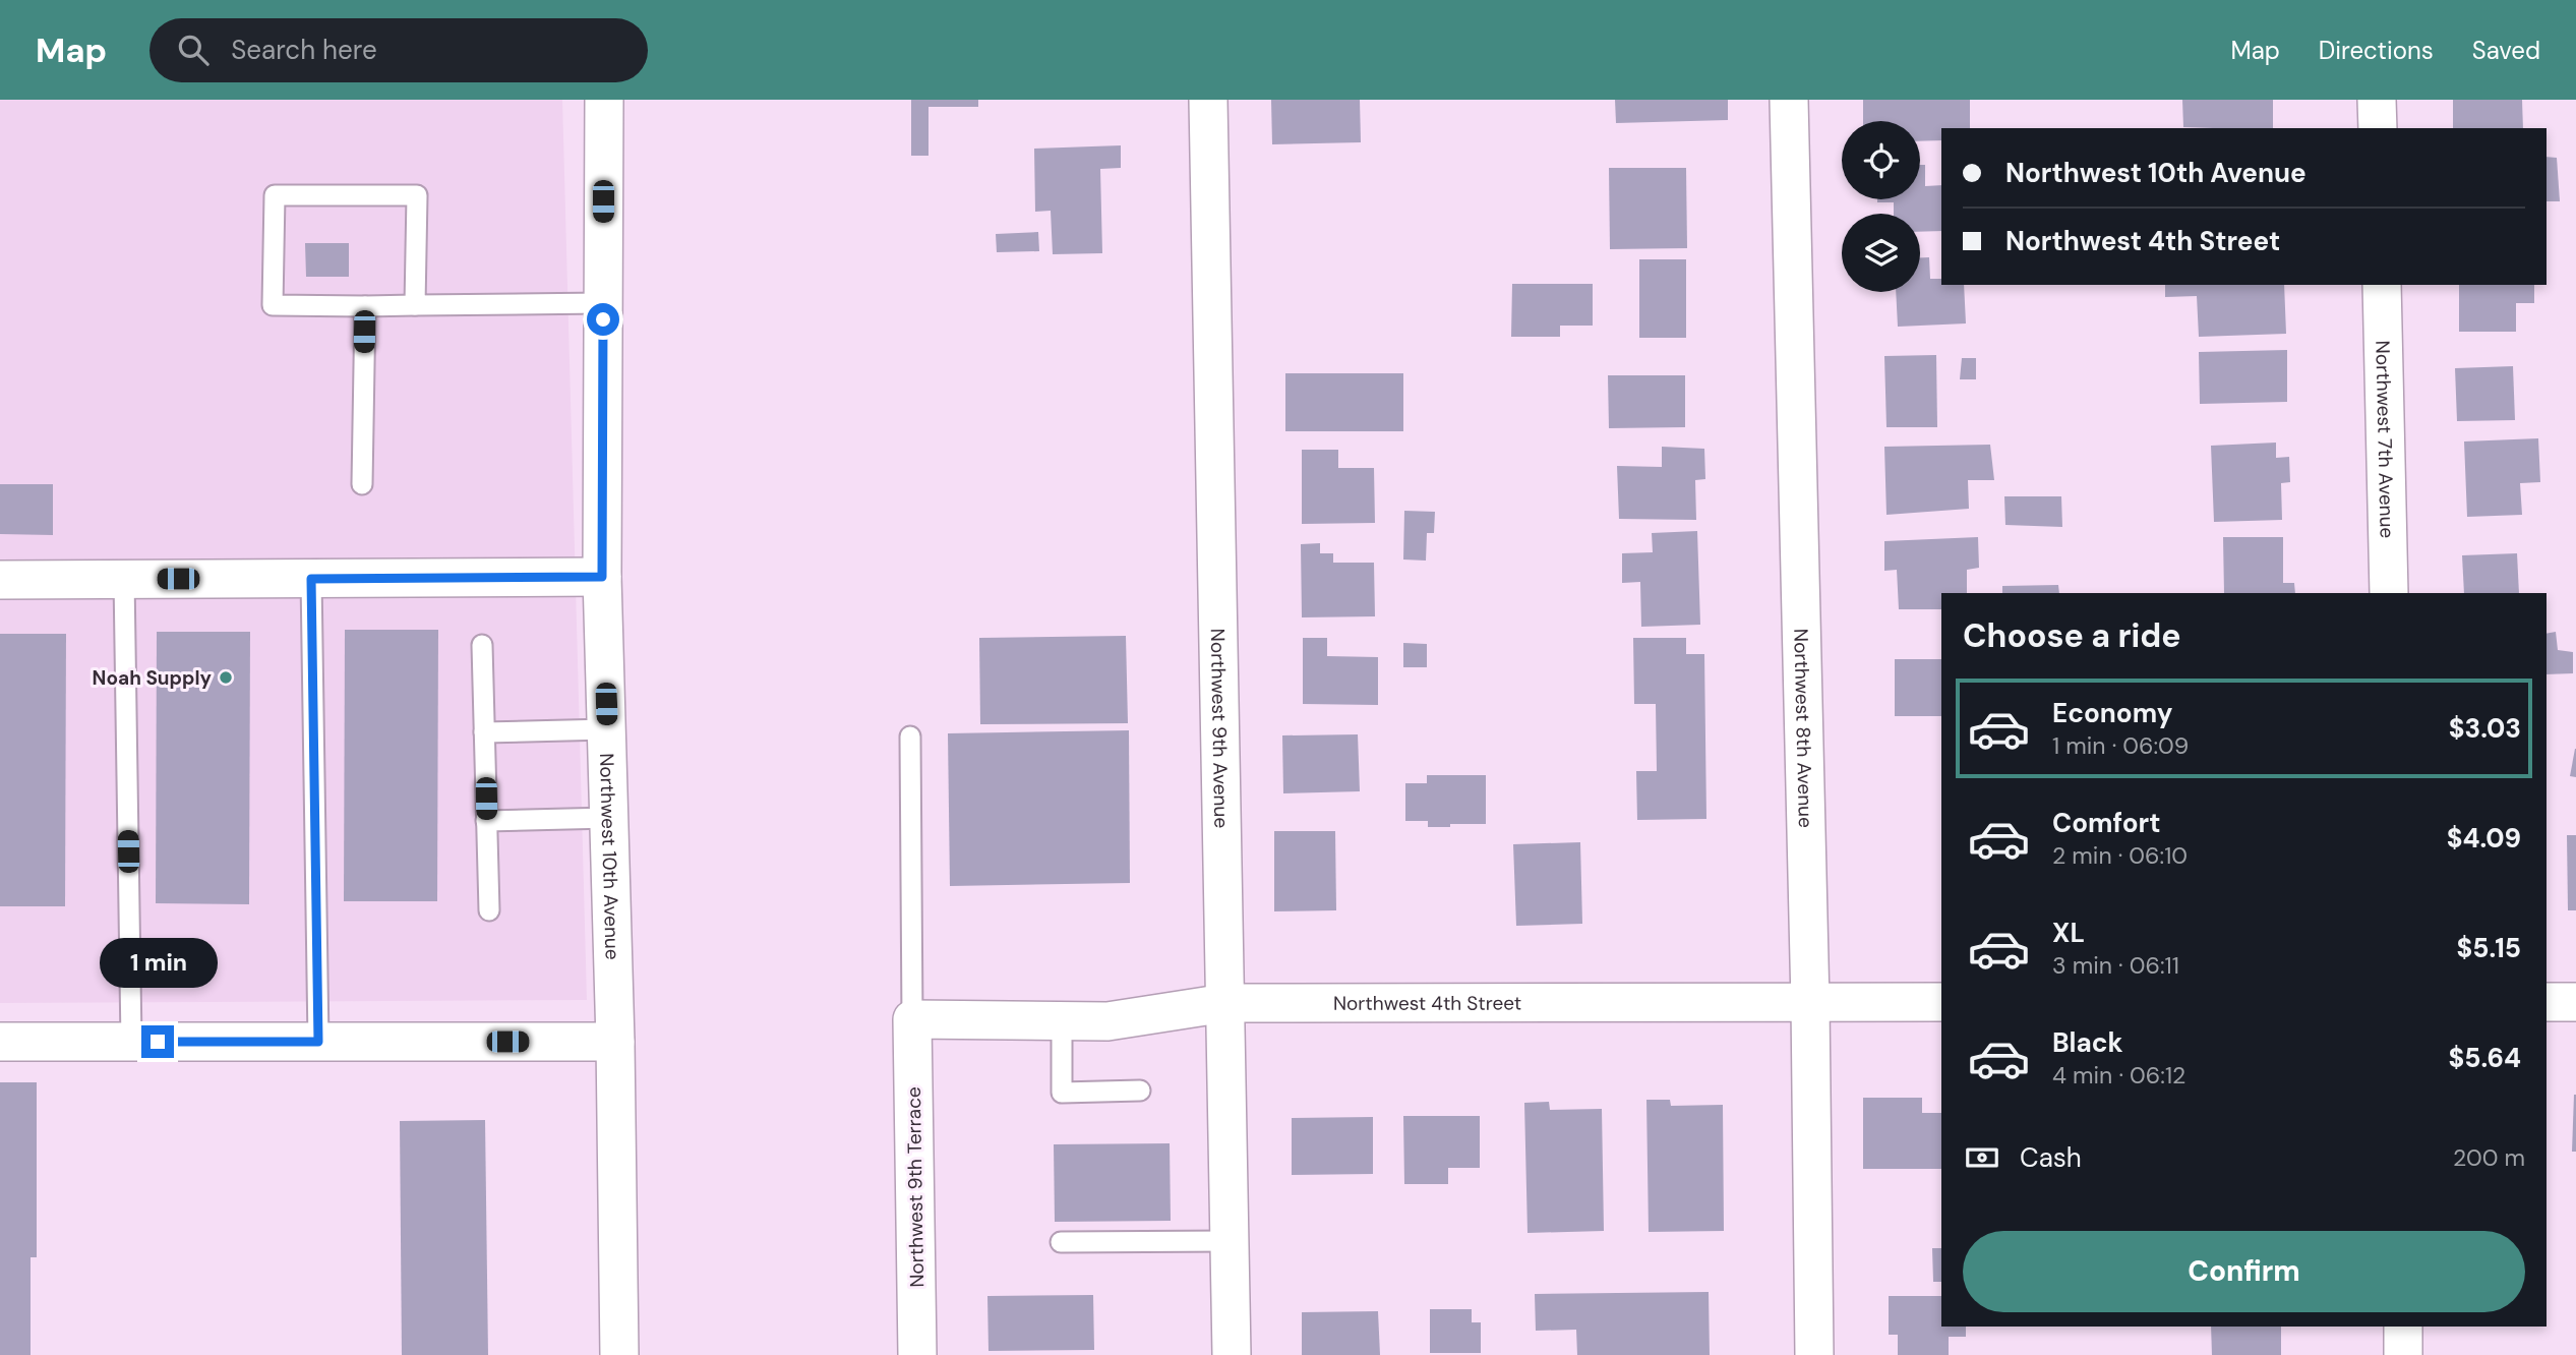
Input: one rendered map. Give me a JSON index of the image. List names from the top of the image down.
{
  "streets": {
    "street": [
      "Northwest 7th Avenue",
      "Northwest 9th Avenue",
      "Northwest 8th Avenue",
      "Northwest 10th Avenue",
      "Northwest 4th Street",
      "Northwest 9th Terrace"
    ]
  },
  "crossings": [
    ["Northwest 9th Avenue", "Northwest 4th Street"],
    ["Northwest 8th Avenue", "Northwest 4th Street"],
    ["Northwest 4th Street", "Northwest 9th Terrace"]
  ],
  "places": ["Noah Supply"],
  "page": {
    "header": "Map",
    "search": "Search here",
    "nav": ["Map", "Directions", "Saved"],
    "banner": ["Northwest 10th Avenue", "Northwest 4th Street"],
    "heading": "Choose a ride",
    "list": [
      {
        "name": "Economy",
        "note": "1 min · 06:09",
        "value": "$3.03"
      },
      {
        "name": "Comfort",
        "note": "2 min · 06:10",
        "value": "$4.09"
      },
      {
        "name": "XL",
        "note": "3 min · 06:11",
        "value": "$5.15"
      },
      {
        "name": "Black",
        "note": "4 min · 06:12",
        "value": "$5.64"
      }
    ],
    "bubble": "1 min",
    "pay": ["Cash", "200 m"],
    "buttons": "Confirm"
  }
}
